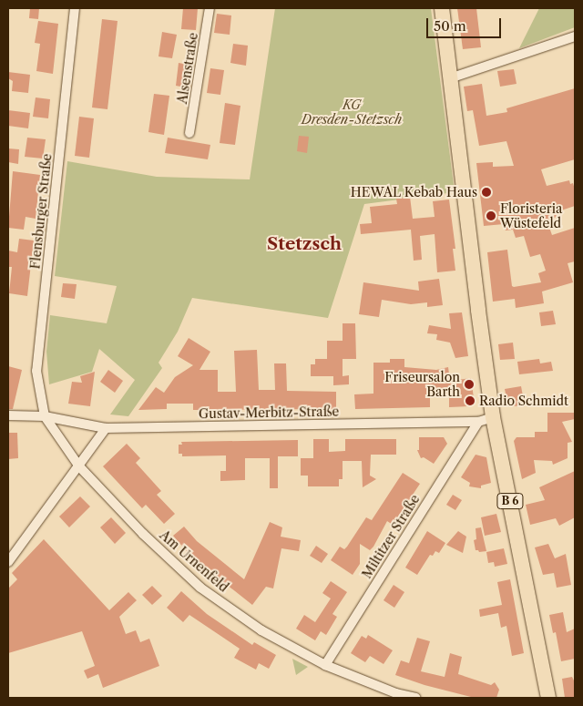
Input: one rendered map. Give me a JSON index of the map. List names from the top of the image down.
{
  "streets": {
    "main road": ["B 6"],
    "street": [
      "Alsenstraße",
      "Flensburger Straße",
      "Gustav-Merbitz-Straße",
      "Miltitzer Straße",
      "Am Urnenfeld"
    ]
  },
  "crossings": [
    ["Flensburger Straße", "Gustav-Merbitz-Straße"],
    ["Flensburger Straße", "Am Urnenfeld"],
    ["Gustav-Merbitz-Straße", "B 6"],
    ["Gustav-Merbitz-Straße", "Miltitzer Straße"],
    ["Gustav-Merbitz-Straße", "Am Urnenfeld"],
    ["Miltitzer Straße", "Am Urnenfeld"]
  ],
  "districts": ["Stetzsch"],
  "parks": ["KG Dresden-Stetzsch"],
  "places": [
    "HEWAL Kebab Haus",
    "Floristeria Wüstefeld",
    "Friseursalon Barth",
    "Radio Schmidt"
  ],
  "scale_bar": "50 m"
}
